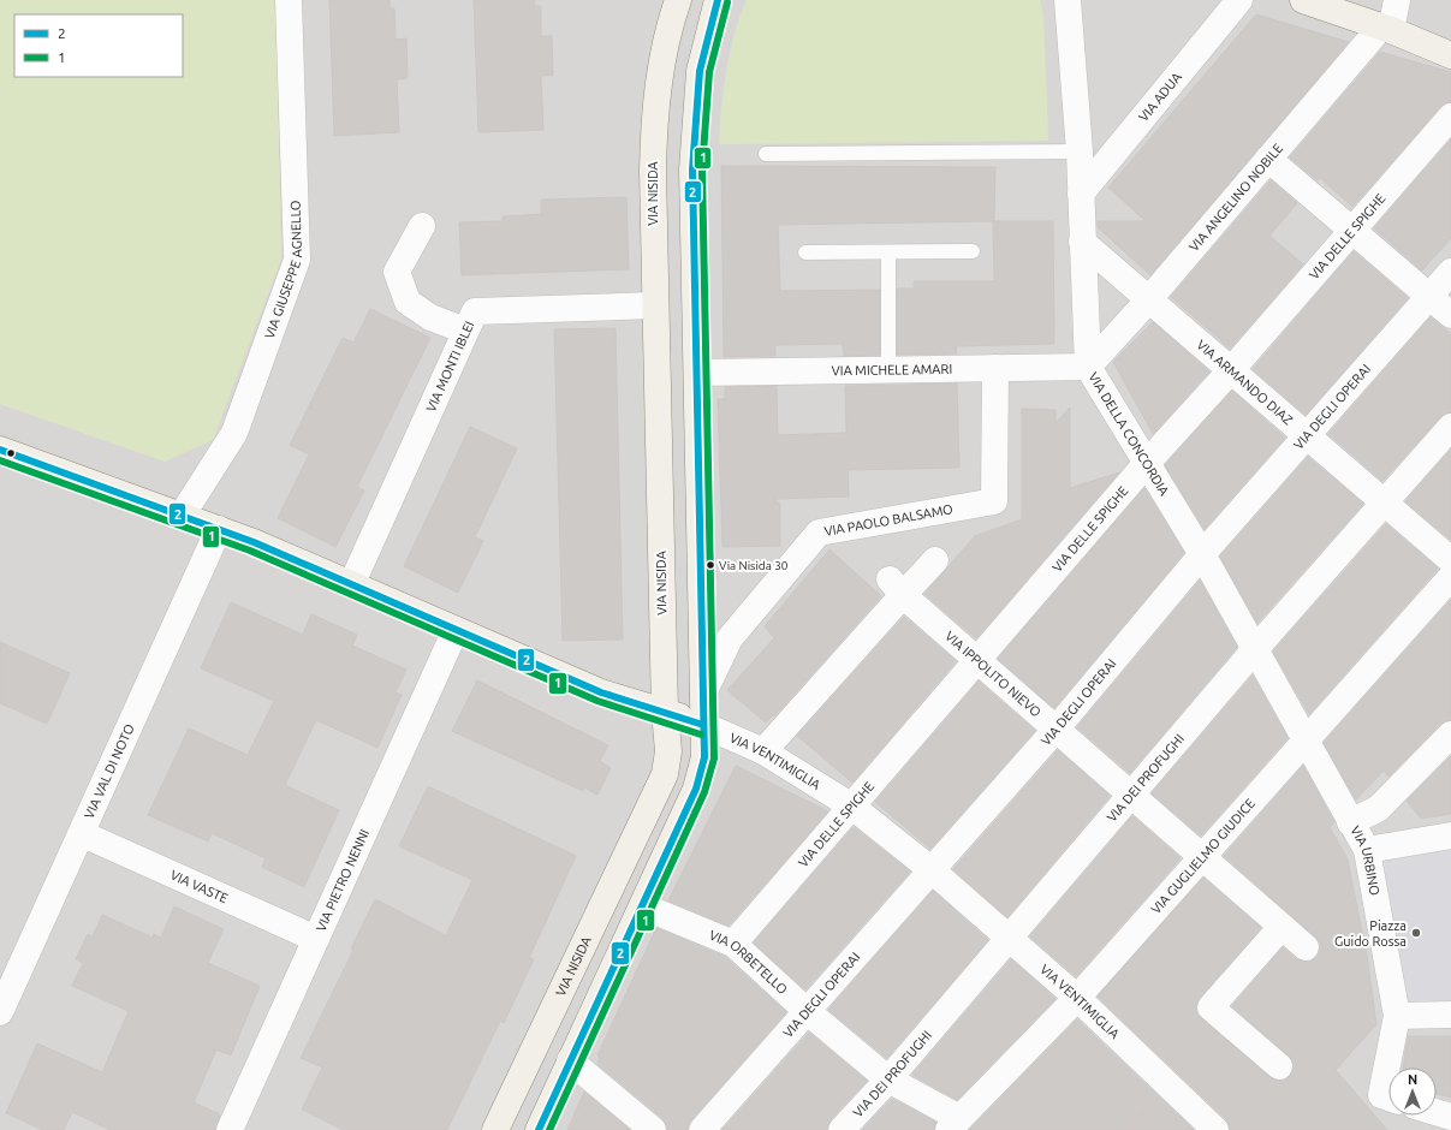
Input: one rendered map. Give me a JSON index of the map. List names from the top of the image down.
{
  "streets": {
    "main road": ["VIA NISIDA", "VIA VENTIMIGLIA"],
    "street": [
      "VIA ADUA",
      "VIA ANGELINO NOBILE",
      "VIA DELLE SPIGHE",
      "VIA GIUSEPPE AGNELLO",
      "VIA MONTI IBLEI",
      "VIA MICHELE AMARI",
      "VIA ARMANDO DIAZ",
      "VIA DEGLI OPERAI",
      "VIA DELLA CONCORDIA",
      "VIA PAOLO BALSAMO",
      "VIA IPPOLITO NIEVO",
      "VIA VAL DI NOTO",
      "VIA DEI PROFUGHI",
      "VIA GUGLIELMO GIUDICE",
      "VIA URBINO",
      "VIA PIETRO NENNI",
      "VIA VASTE",
      "VIA ORBETELLO"
    ]
  },
  "crossings": [
    ["VIA ADUA", "VIA DELLA CONCORDIA"],
    ["VIA NISIDA", "VIA MONTI IBLEI"],
    ["VIA NISIDA", "VIA VENTIMIGLIA"],
    ["VIA ANGELINO NOBILE", "VIA MICHELE AMARI"],
    ["VIA ANGELINO NOBILE", "VIA ARMANDO DIAZ"],
    ["VIA ANGELINO NOBILE", "VIA DELLA CONCORDIA"],
    ["VIA DELLE SPIGHE", "VIA ARMANDO DIAZ"],
    ["VIA DELLE SPIGHE", "VIA DELLA CONCORDIA"],
    ["VIA DELLE SPIGHE", "VIA IPPOLITO NIEVO"],
    ["VIA DELLE SPIGHE", "VIA VENTIMIGLIA"],
    ["VIA DELLE SPIGHE", "VIA ORBETELLO"],
    ["VIA GIUSEPPE AGNELLO", "VIA VENTIMIGLIA"],
    ["VIA MONTI IBLEI", "VIA VENTIMIGLIA"],
    ["VIA MICHELE AMARI", "VIA DELLA CONCORDIA"],
    ["VIA MICHELE AMARI", "VIA PAOLO BALSAMO"],
    ["VIA ARMANDO DIAZ", "VIA DEGLI OPERAI"],
    ["VIA ARMANDO DIAZ", "VIA DELLA CONCORDIA"],
    ["VIA ARMANDO DIAZ", "VIA DEI PROFUGHI"],
    ["VIA DEGLI OPERAI", "VIA DELLA CONCORDIA"],
    ["VIA DEGLI OPERAI", "VIA IPPOLITO NIEVO"],
    ["VIA DEGLI OPERAI", "VIA VENTIMIGLIA"],
    ["VIA DEGLI OPERAI", "VIA ORBETELLO"],
    ["VIA DELLA CONCORDIA", "VIA DEI PROFUGHI"],
    ["VIA DELLA CONCORDIA", "VIA GUGLIELMO GIUDICE"],
    ["VIA DELLA CONCORDIA", "VIA URBINO"],
    ["VIA IPPOLITO NIEVO", "VIA DEI PROFUGHI"],
    ["VIA IPPOLITO NIEVO", "VIA GUGLIELMO GIUDICE"],
    ["VIA VENTIMIGLIA", "VIA VAL DI NOTO"],
    ["VIA VENTIMIGLIA", "VIA DEI PROFUGHI"],
    ["VIA VENTIMIGLIA", "VIA GUGLIELMO GIUDICE"],
    ["VIA VENTIMIGLIA", "VIA PIETRO NENNI"],
    ["VIA VAL DI NOTO", "VIA VASTE"],
    ["VIA DEI PROFUGHI", "VIA ORBETELLO"],
    ["VIA GUGLIELMO GIUDICE", "VIA ORBETELLO"],
    ["VIA PIETRO NENNI", "VIA VASTE"]
  ],
  "places": ["Via Nisida 30", "Piazza Guido Rossa"],
  "lines": ["transit line 2", "transit line 1"],
  "legend": ["2", "1"],
  "north": "top"
}
